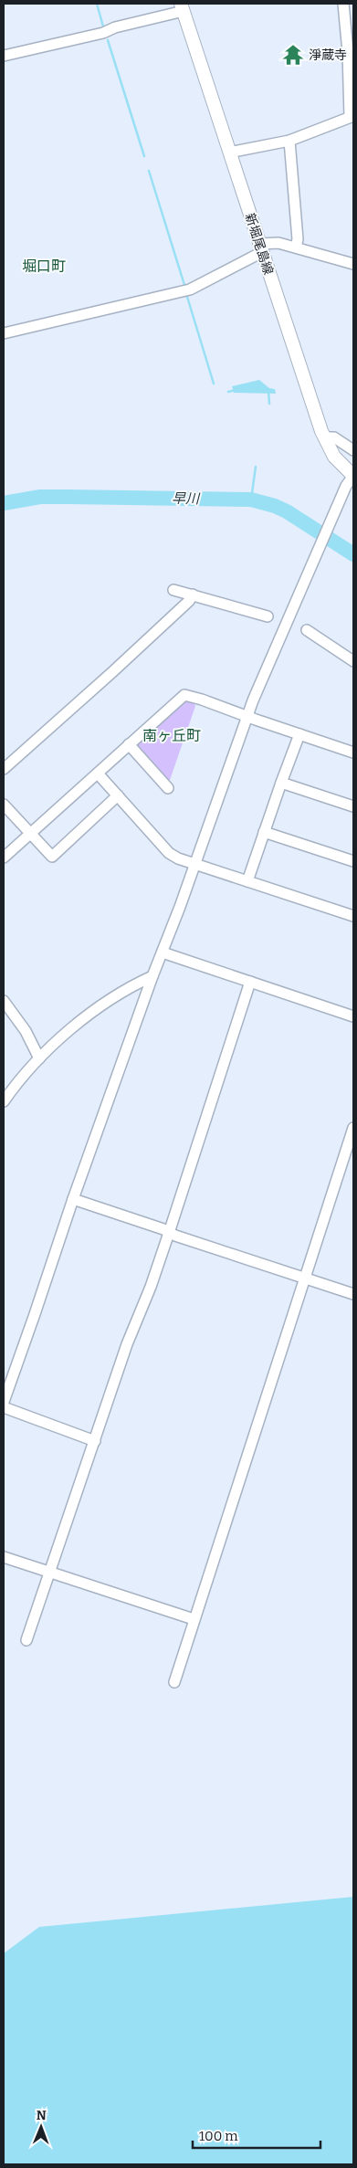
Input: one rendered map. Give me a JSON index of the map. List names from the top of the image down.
{
  "streets": {
    "main road": ["新堀尾島線"]
  },
  "districts": ["堀口町", "南ヶ丘町"],
  "water": ["早川"],
  "places": {
    "temple": ["淨蔵寺"]
  },
  "scale_bar": "100 m",
  "north": "top"
}
